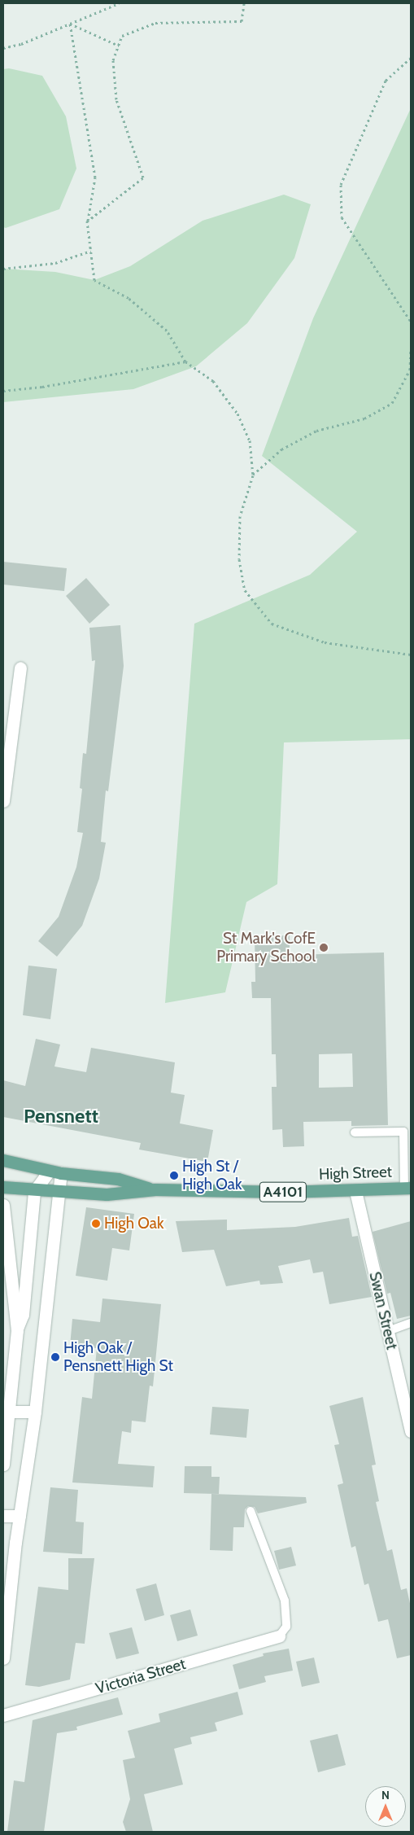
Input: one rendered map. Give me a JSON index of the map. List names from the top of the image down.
{
  "streets": {
    "main road": [
      "High Street",
      "A4101",
      "Swan Street",
      "Victoria Street"
    ]
  },
  "crossings": [
    ["High Street", "Swan Street"]
  ],
  "districts": ["Pensnett"],
  "places": [
    "St Mark's CofE Primary School",
    "High St / High Oak",
    "High Oak",
    "High Oak / Pensnett High St"
  ],
  "north": "top"
}
